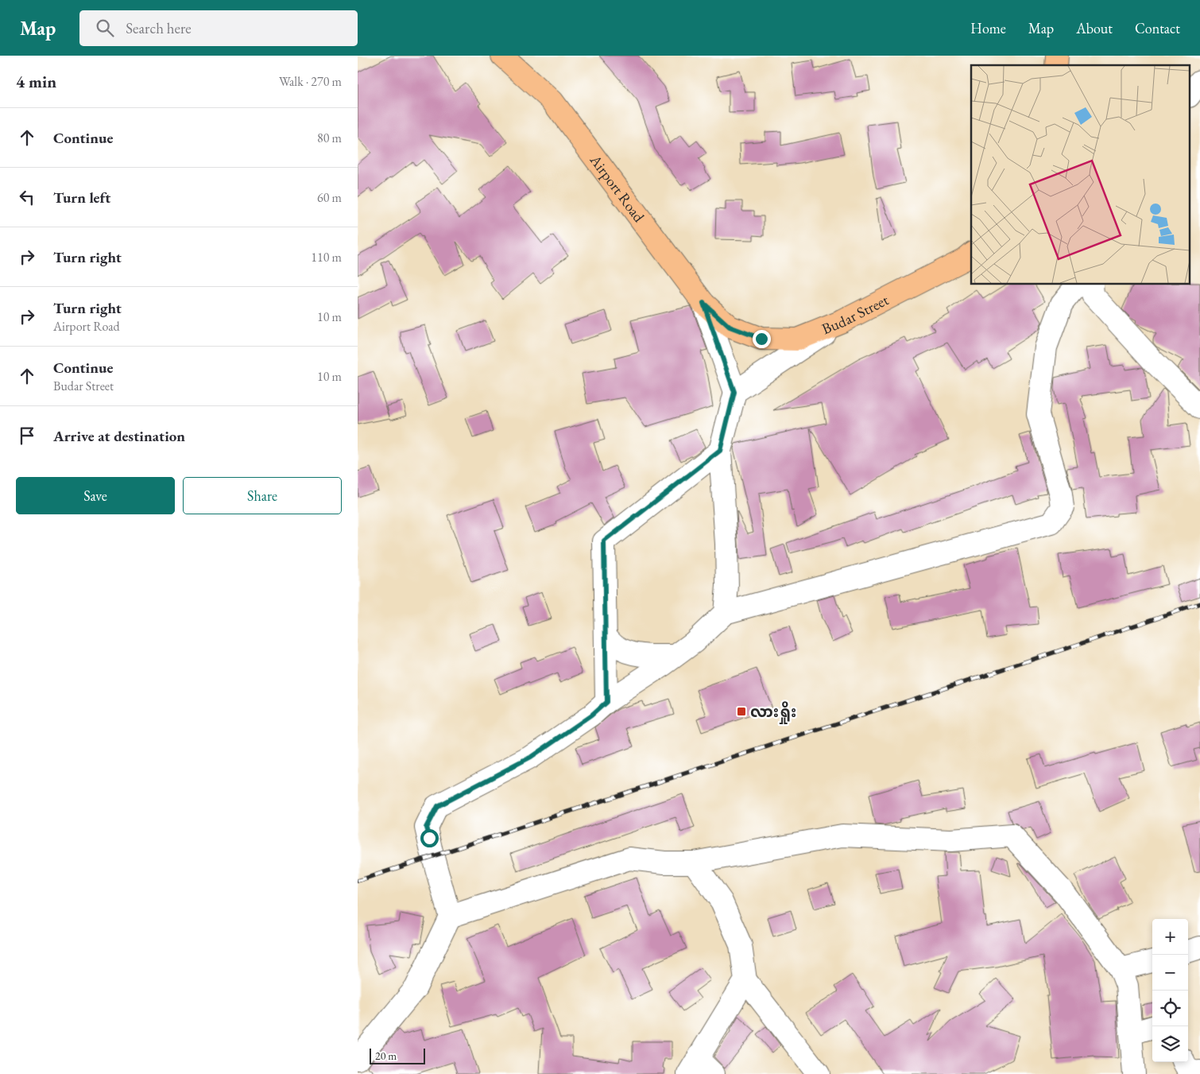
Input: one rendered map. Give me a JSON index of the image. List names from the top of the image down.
{
  "streets": {
    "main road": ["Airport Road", "Budar Street"]
  },
  "crossings": [
    ["Airport Road", "Budar Street"]
  ],
  "places": {
    "transit": ["လားရှိုး"]
  },
  "scale_bar": "20 m",
  "page": {
    "header": "Map",
    "search": "Search here",
    "nav": [
      "Home",
      "Map",
      "About",
      "Contact"
    ],
    "heading": ["4 min", "Walk · 270 m"],
    "list": [
      ["Continue", "80 m"],
      ["Turn left", "60 m"],
      ["Turn right", "110 m"],
      ["Turn right", "Airport Road", "10 m"],
      ["Continue", "Budar Street", "10 m"],
      "Arrive at destination"
    ],
    "buttons": ["Save", "Share"],
    "map_buttons": ["+", "−"],
    "scale": "20 m"
  }
}
